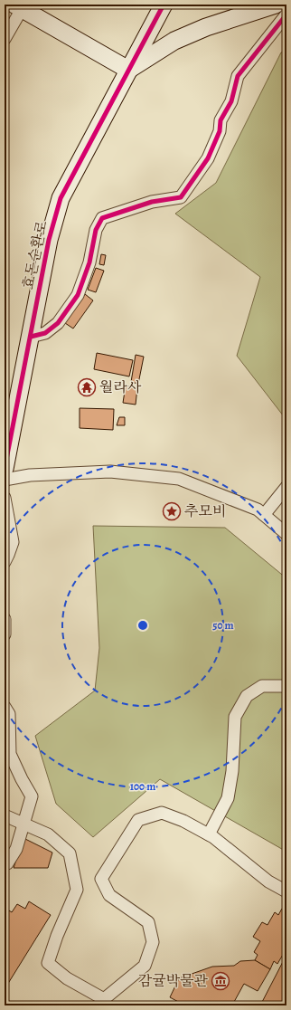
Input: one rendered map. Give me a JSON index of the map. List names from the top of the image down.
{
  "streets": {
    "street": ["효돈순환로"]
  },
  "places": {
    "temple": ["월라사"],
    "place": ["추모비"],
    "museum": ["감귤박물관"]
  },
  "rings": ["50 m", "100 m"]
}
